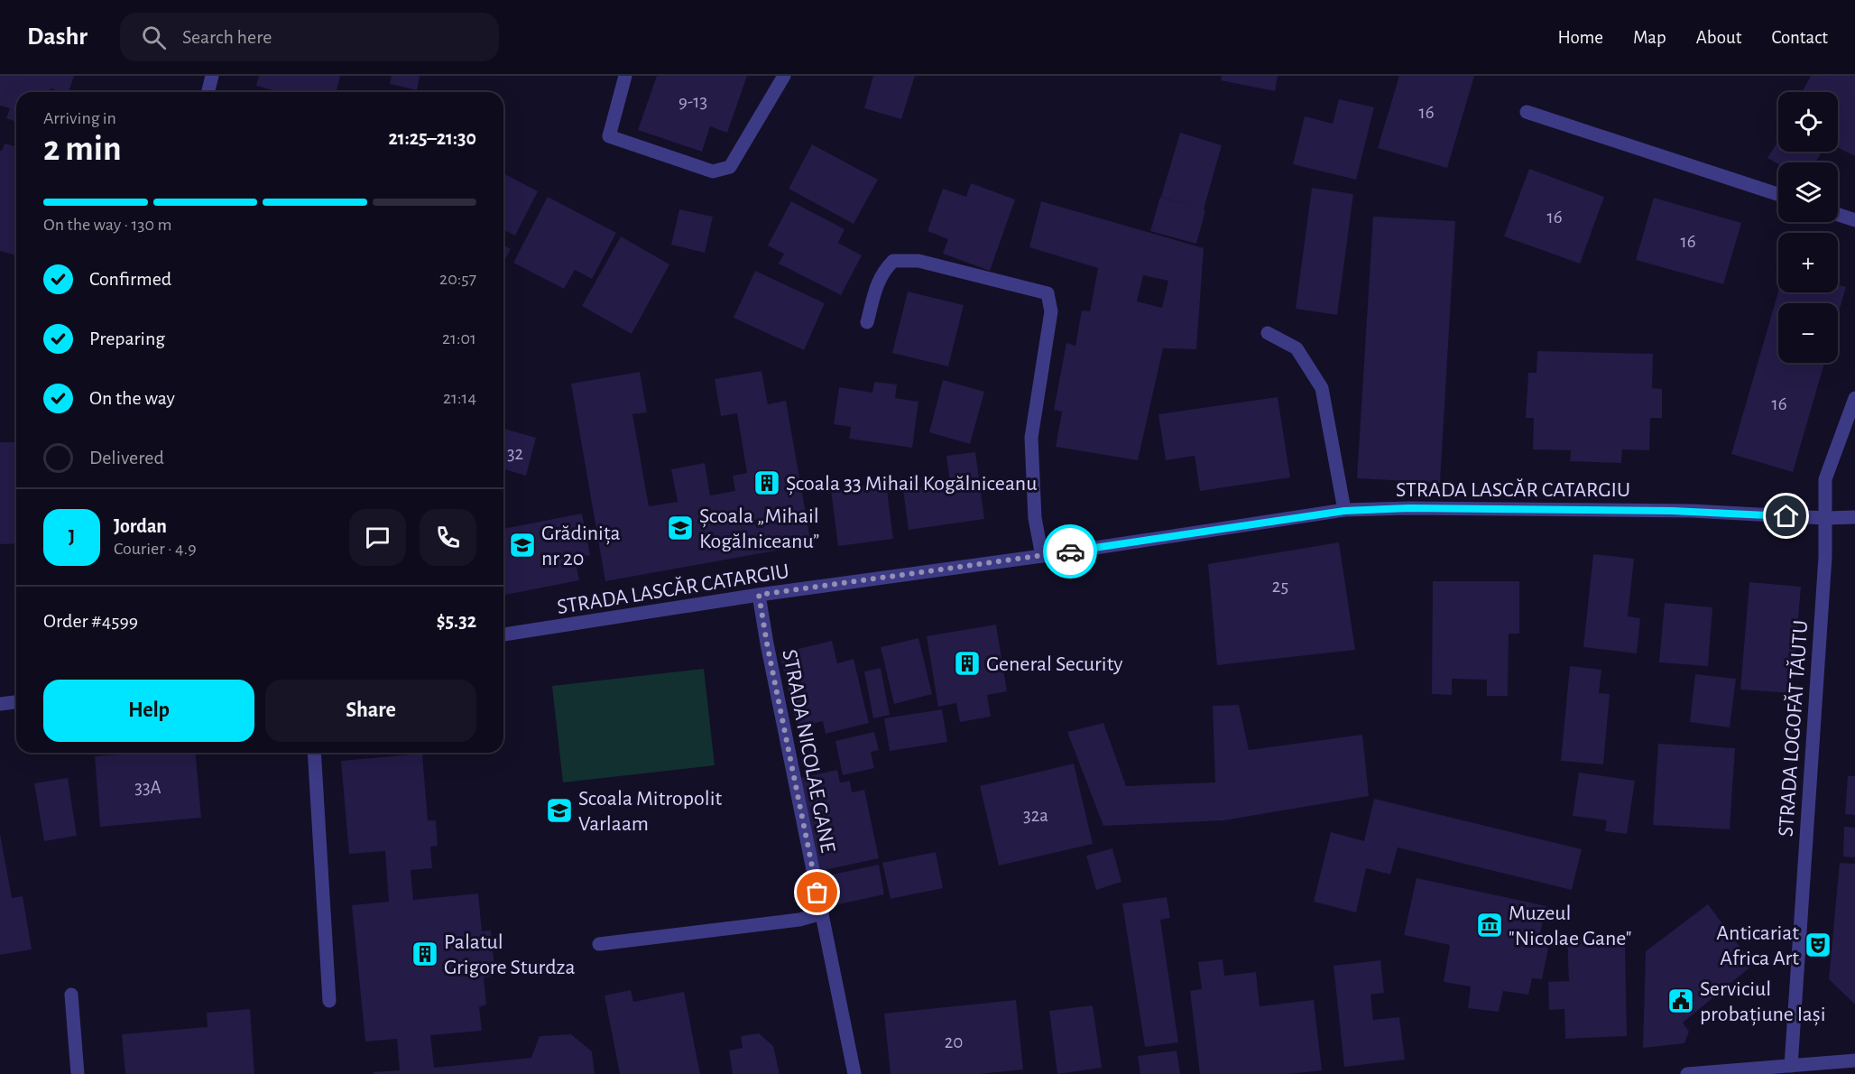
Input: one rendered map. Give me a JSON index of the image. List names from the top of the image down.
{
  "streets": {
    "street": ["STRADA LASCĂR CATARGIU", "STRADA LOGOFĂT TĂUTU", "STRADA NICOLAE GANE"]
  },
  "crossings": [
    ["STRADA LASCĂR CATARGIU", "STRADA LOGOFĂT TĂUTU"],
    ["STRADA LASCĂR CATARGIU", "STRADA NICOLAE GANE"]
  ],
  "places": {
    "building": ["Școala 33 Mihail Kogălniceanu", "General Security", "Palatul Grigore Sturdza"],
    "school or university": ["Școala „Mihail Kogălniceanu”", "Grădinița nr 20", "Scoala Mitropolit Varlaam"],
    "museum": ["Muzeul \"Nicolae Gane\""],
    "theatre": ["Anticariat Africa Art"],
    "public building": ["Serviciul probațiune Iași"]
  },
  "house_numbers": [
    "9-13",
    "16",
    "16",
    "16",
    "16",
    "32",
    "25",
    "33A",
    "32a",
    "20"
  ],
  "page": {
    "header": "Dashr",
    "search": "Search here",
    "nav": [
      "Home",
      "Map",
      "About",
      "Contact"
    ],
    "map_buttons": ["+", "−"],
    "heading": ["2 min", "Arriving in", "21:25–21:30"],
    "panel": [
      "Jordan",
      "Courier · 4.9",
      "Order #4599",
      "$5.32"
    ],
    "bar": "On the way · 130 m",
    "list": [
      ["Confirmed", "20:57"],
      ["Preparing", "21:01"],
      ["On the way", "21:14"],
      "Delivered"
    ],
    "round": "J",
    "buttons": ["Help", "Share"]
  }
}
